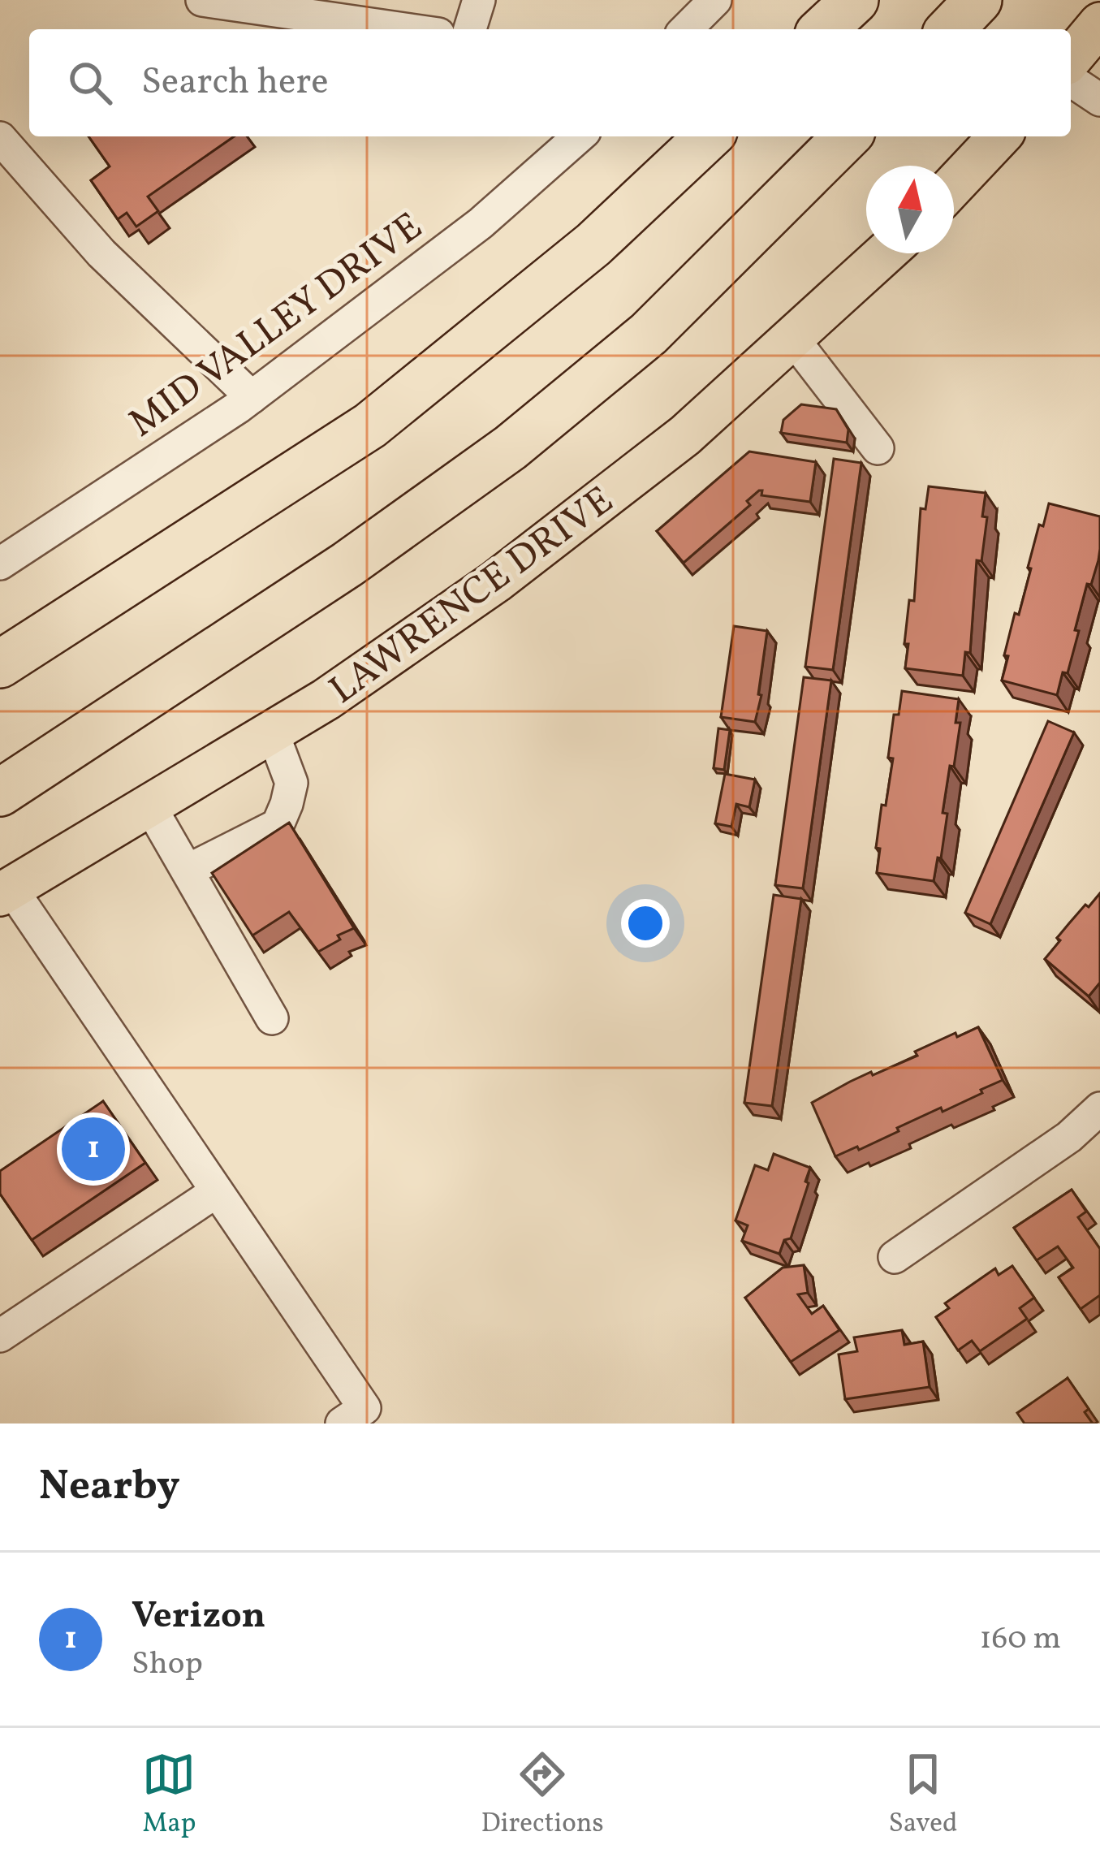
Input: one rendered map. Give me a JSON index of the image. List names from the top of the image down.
{
  "streets": {
    "main road": ["LAWRENCE DRIVE"],
    "street": ["MID VALLEY DRIVE"]
  },
  "north": "top",
  "page": {
    "search": "Search here",
    "pins": "1",
    "heading": "Nearby",
    "list": [
      {
        "mark": "1",
        "name": "Verizon",
        "note": "Shop",
        "value": "160 m"
      }
    ],
    "nav": ["Map", "Directions", "Saved"]
  }
}
